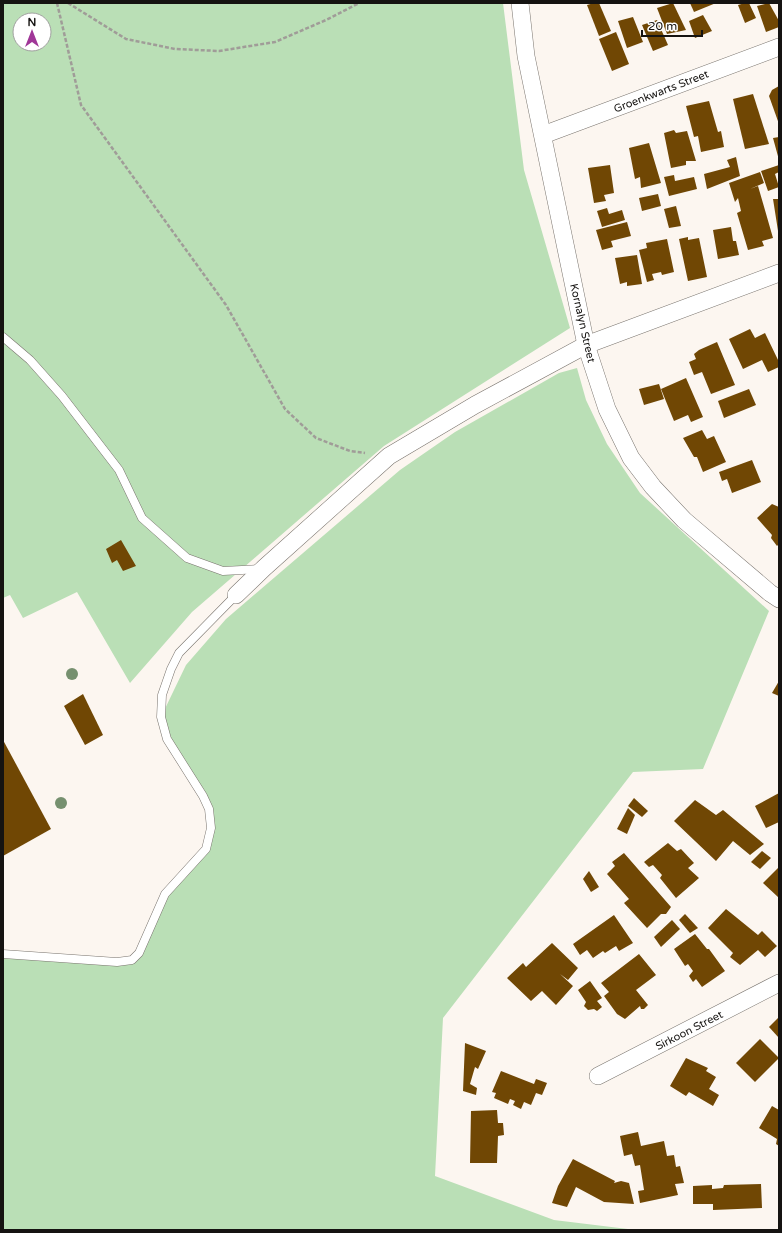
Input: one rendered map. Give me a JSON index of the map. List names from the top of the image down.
{
  "streets": {
    "street": ["Groenkwarts Street", "Kornalyn Street", "Sirkoon Street"]
  },
  "crossings": [
    ["Groenkwarts Street", "Kornalyn Street"]
  ],
  "scale_bar": "20 m",
  "north": "top"
}
